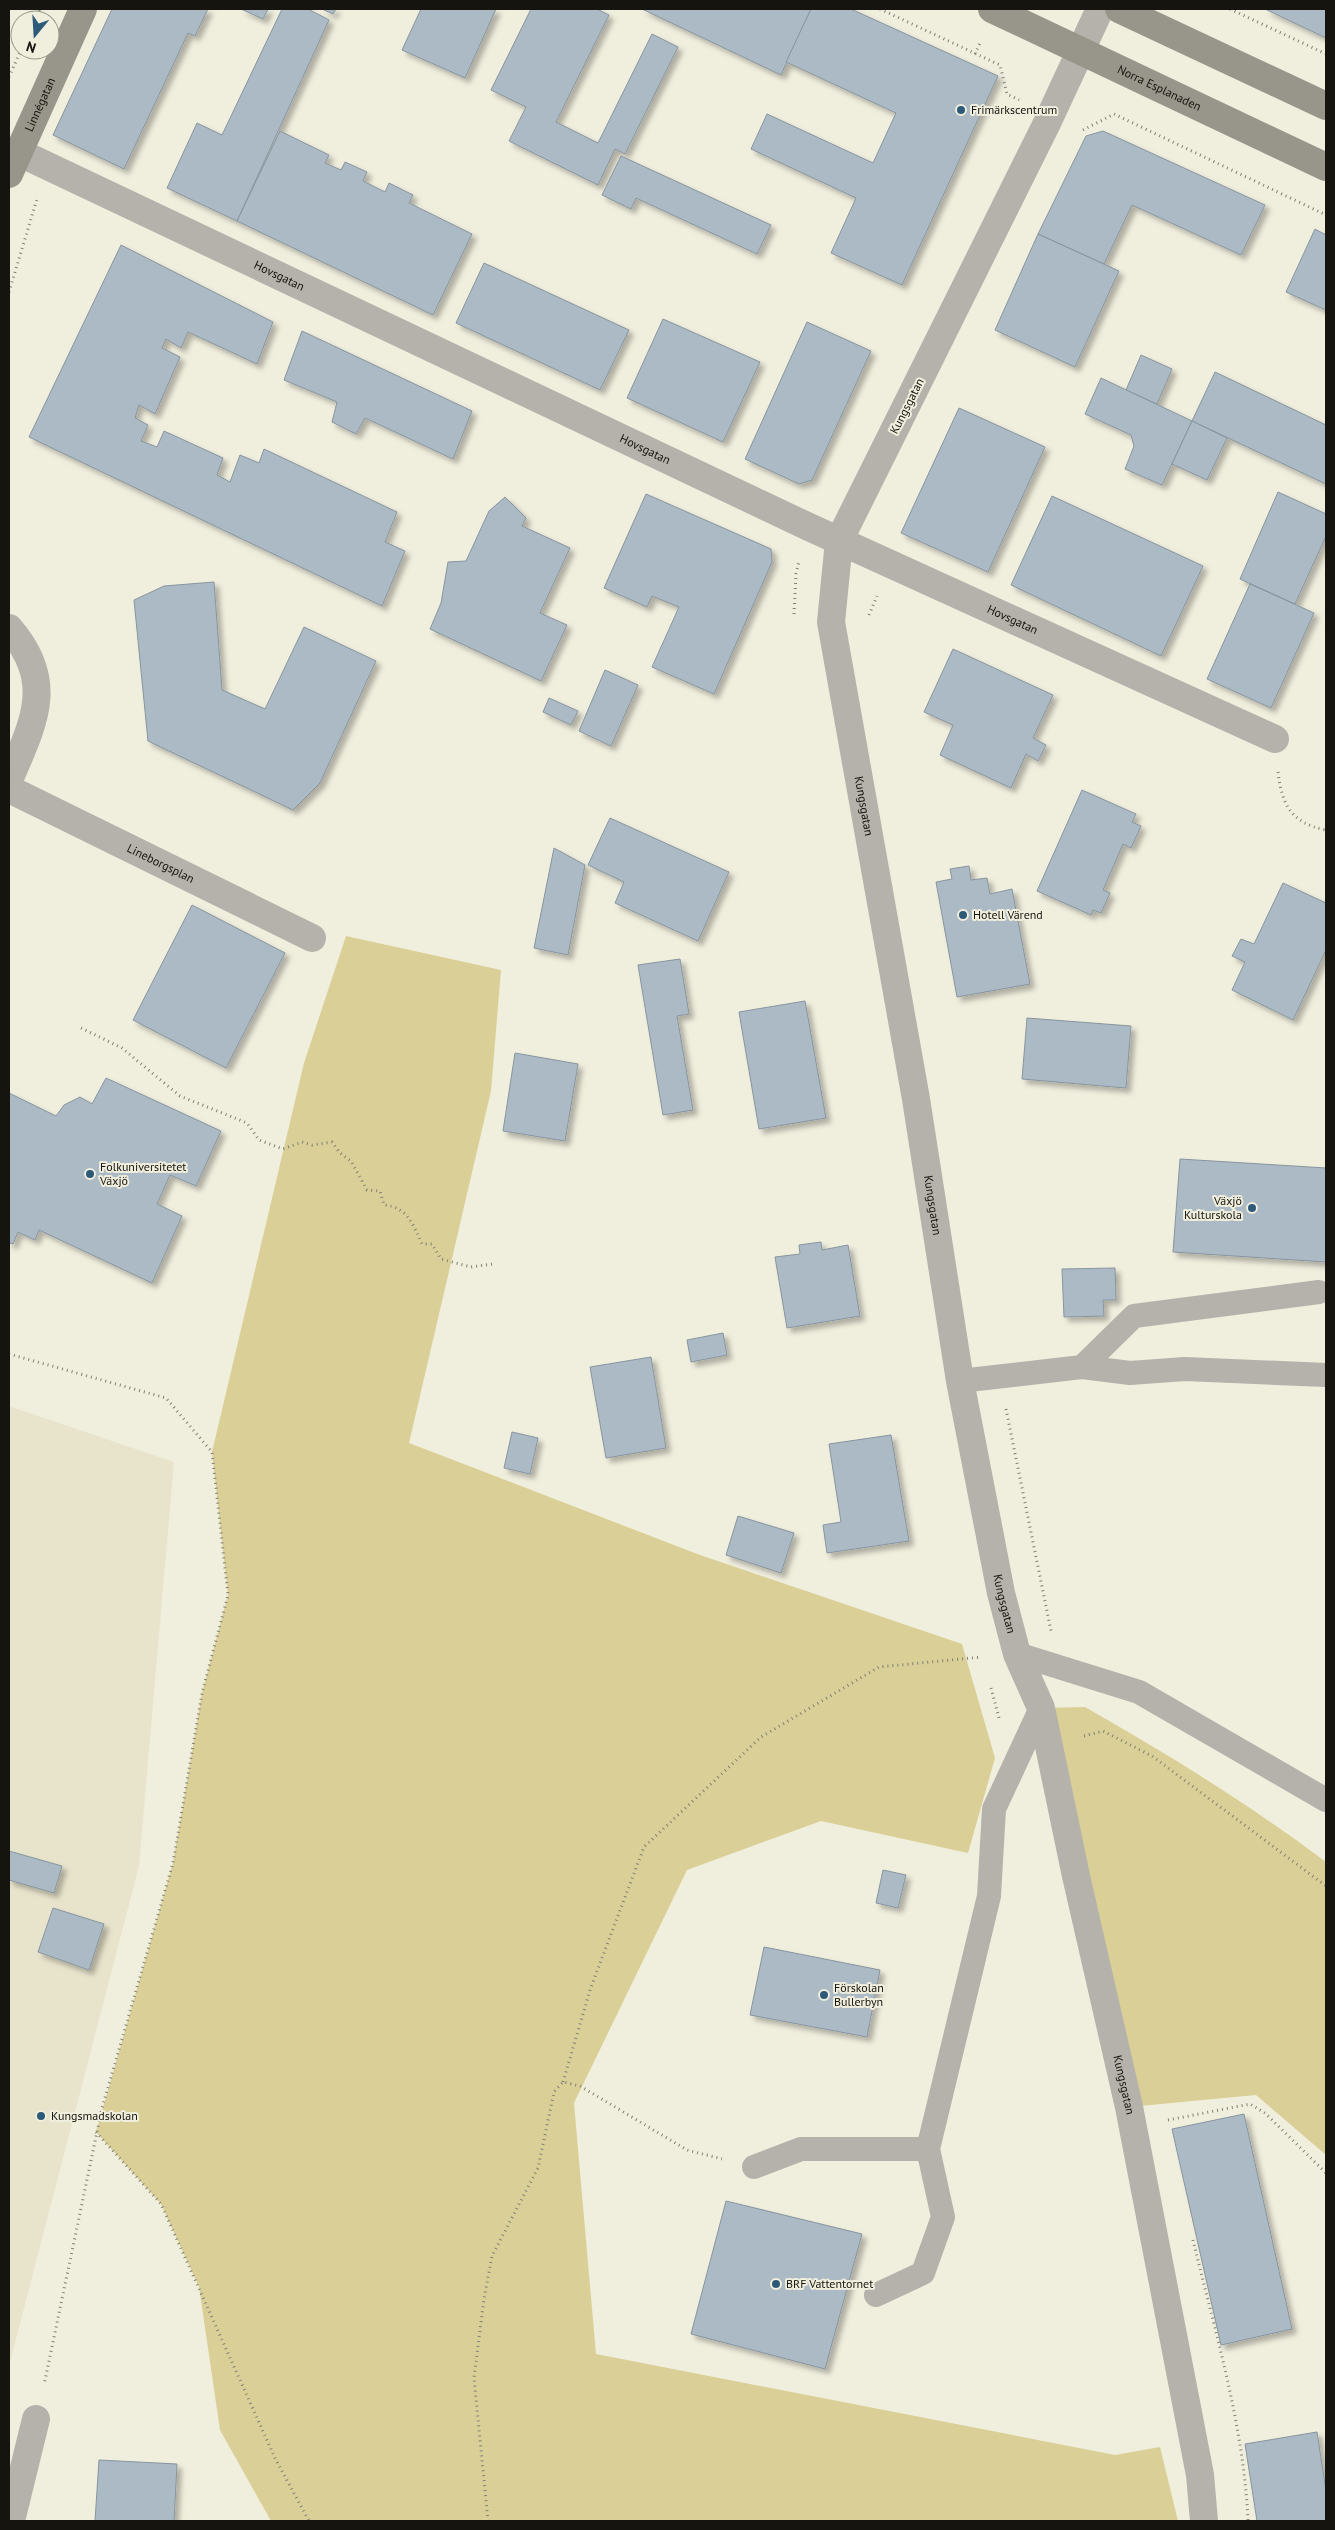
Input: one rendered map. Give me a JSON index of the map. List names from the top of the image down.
{
  "streets": {
    "main road": ["Norra Esplanaden", "Linnégatan"],
    "street": ["Hovsgatan", "Kungsgatan", "Lineborgsplan"]
  },
  "crossings": [
    ["Norra Esplanaden", "Kungsgatan"],
    ["Linnégatan", "Hovsgatan"],
    ["Hovsgatan", "Kungsgatan"]
  ],
  "places": [
    "Frimärkscentrum",
    "Hotell Värend",
    "Folkuniversitetet Växjö",
    "Växjö Kulturskola",
    "Förskolan Bullerbyn",
    "Kungsmadskolan",
    "BRF Vattentornet"
  ],
  "north": "bottom"
}
